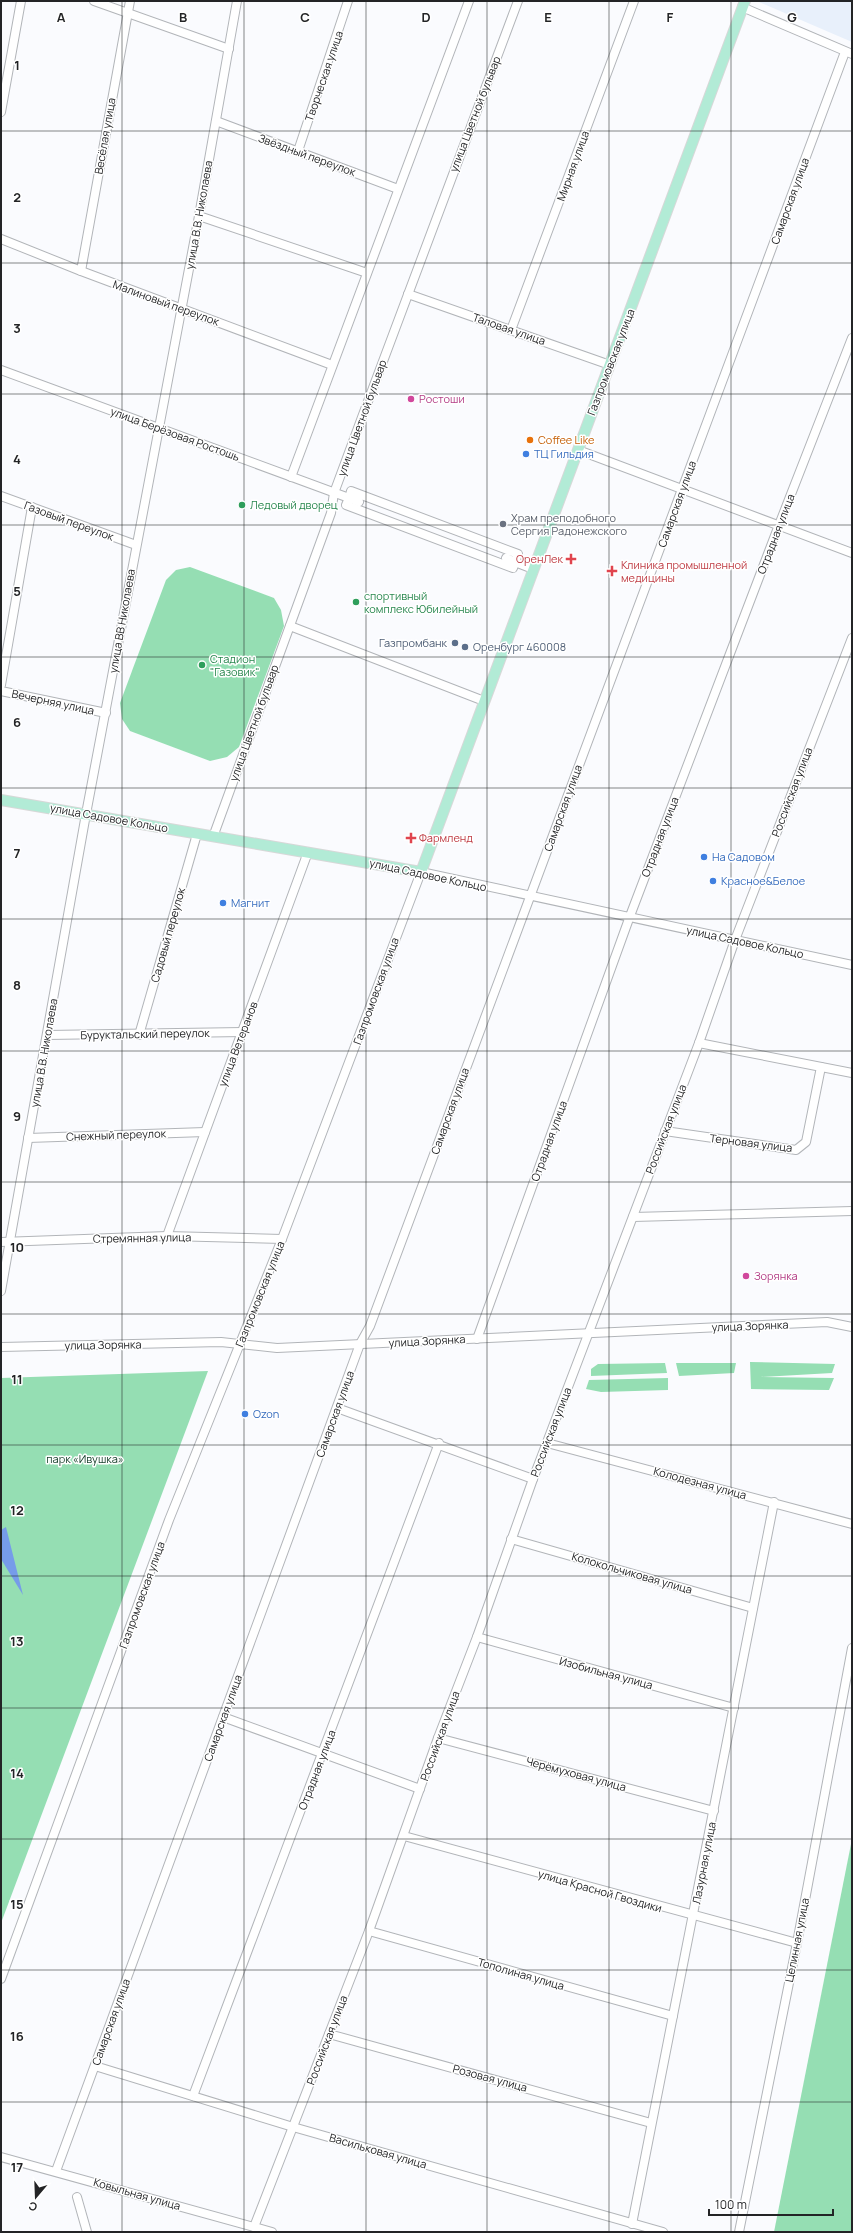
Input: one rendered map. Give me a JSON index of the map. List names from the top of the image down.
{
  "streets": {
    "main road": ["Газпромовская улица", "улица Садовое Кольцо"],
    "street": [
      "Творческая улица",
      "улица Цветной бульвар",
      "Весёлая улица",
      "Звёздный переулок",
      "Мирная улица",
      "Самарская улица",
      "улица В.В. Николаева",
      "Малиновый переулок",
      "Таловая улица",
      "улица Берёзовая Ростошь",
      "Газовый переулок",
      "Отрадная улица",
      "улица ВВ Николаева",
      "Вечерняя улица",
      "Российская улица",
      "Садовый переулок",
      "Буруктальский переулок",
      "улица Ветеранов",
      "Снежный переулок",
      "Терновая улица",
      "Стремянная улица",
      "улица Зорянка",
      "Колодезная улица",
      "Колокольчиковая улица",
      "Изобильная улица",
      "Черёмуховая улица",
      "Лазурная улица",
      "улица Красной Гвоздики",
      "Целинная улица",
      "Тополиная улица",
      "Розовая улица",
      "Васильковая улица",
      "Ковыльная улица"
    ]
  },
  "crossings": [
    ["Творческая улица", "Звёздный переулок"],
    ["улица Цветной бульвар", "Таловая улица"],
    ["улица Цветной бульвар", "улица Берёзовая Ростошь"],
    ["улица Цветной бульвар", "улица Садовое Кольцо"],
    ["Весёлая улица", "Малиновый переулок"],
    ["Звёздный переулок", "улица В.В. Николаева"],
    ["Мирная улица", "Таловая улица"],
    ["Самарская улица", "улица Садовое Кольцо"],
    ["Самарская улица", "улица Зорянка"],
    ["Самарская улица", "Васильковая улица"],
    ["Самарская улица", "Ковыльная улица"],
    ["улица В.В. Николаева", "Малиновый переулок"],
    ["улица В.В. Николаева", "улица Берёзовая Ростошь"],
    ["улица В.В. Николаева", "улица ВВ Николаева"],
    ["улица В.В. Николаева", "улица Садовое Кольцо"],
    ["улица В.В. Николаева", "Буруктальский переулок"],
    ["улица В.В. Николаева", "Снежный переулок"],
    ["улица В.В. Николаева", "Стремянная улица"],
    ["Таловая улица", "Газпромовская улица"],
    ["Газпромовская улица", "улица Садовое Кольцо"],
    ["Газпромовская улица", "Стремянная улица"],
    ["Газпромовская улица", "улица Зорянка"],
    ["улица Берёзовая Ростошь", "улица ВВ Николаева"],
    ["Газовый переулок", "улица ВВ Николаева"],
    ["Отрадная улица", "улица Садовое Кольцо"],
    ["Отрадная улица", "улица Зорянка"],
    ["Отрадная улица", "Васильковая улица"],
    ["улица ВВ Николаева", "Вечерняя улица"],
    ["улица ВВ Николаева", "улица Садовое Кольцо"],
    ["Российская улица", "улица Садовое Кольцо"],
    ["Российская улица", "Терновая улица"],
    ["Российская улица", "улица Зорянка"],
    ["Российская улица", "Колодезная улица"],
    ["Российская улица", "Колокольчиковая улица"],
    ["Российская улица", "Изобильная улица"],
    ["Российская улица", "Черёмуховая улица"],
    ["Российская улица", "улица Красной Гвоздики"],
    ["Российская улица", "Тополиная улица"],
    ["Российская улица", "Розовая улица"],
    ["Российская улица", "Васильковая улица"],
    ["Российская улица", "Ковыльная улица"],
    ["улица Садовое Кольцо", "Садовый переулок"],
    ["улица Садовое Кольцо", "улица Ветеранов"],
    ["Садовый переулок", "Буруктальский переулок"],
    ["Буруктальский переулок", "улица Ветеранов"],
    ["улица Ветеранов", "Снежный переулок"],
    ["улица Ветеранов", "Стремянная улица"],
    ["Колодезная улица", "Лазурная улица"],
    ["Колокольчиковая улица", "Лазурная улица"],
    ["Изобильная улица", "Лазурная улица"],
    ["Черёмуховая улица", "Лазурная улица"],
    ["Лазурная улица", "улица Красной Гвоздики"],
    ["Лазурная улица", "Тополиная улица"],
    ["Лазурная улица", "Розовая улица"],
    ["Лазурная улица", "Васильковая улица"],
    ["улица Красной Гвоздики", "Целинная улица"]
  ],
  "parks": ["парк «Ивушка»"],
  "places": {
    "other": [
      "Ростоши",
      "Coffee Like",
      "ТЦ Гильдия",
      "Ледовый дворец",
      "Храм преподобного Сергия Радонежского",
      "спортивный комплекс Юбилейный",
      "Газпромбанк",
      "Оренбург 460008",
      "Стадион \"Газовик\"",
      "На Садовом",
      "Красное&Белое",
      "Магнит",
      "Зорянка",
      "Ozon"
    ],
    "health": ["ОренЛек", "Клиника промышленной медицины", "Фармленд"]
  },
  "scale_bar": "100 m",
  "north": "bottom",
  "grid": {
    "columns": [
      "A",
      "B",
      "C",
      "D",
      "E",
      "F",
      "G"
    ],
    "rows": [
      "1",
      "2",
      "3",
      "4",
      "5",
      "6",
      "7",
      "8",
      "9",
      "10",
      "11",
      "12",
      "13",
      "14",
      "15",
      "16",
      "17"
    ]
  }
}
